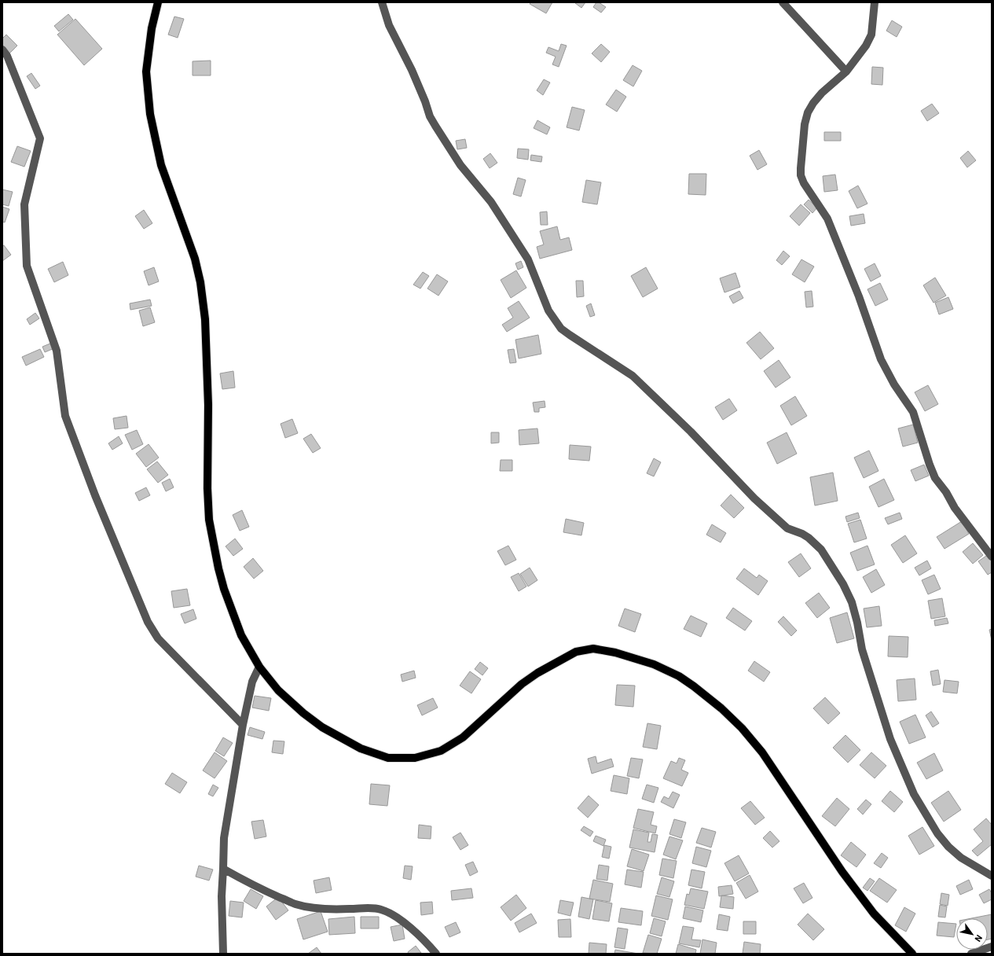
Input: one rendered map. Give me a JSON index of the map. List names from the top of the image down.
{
  "north": "bottom right"
}
